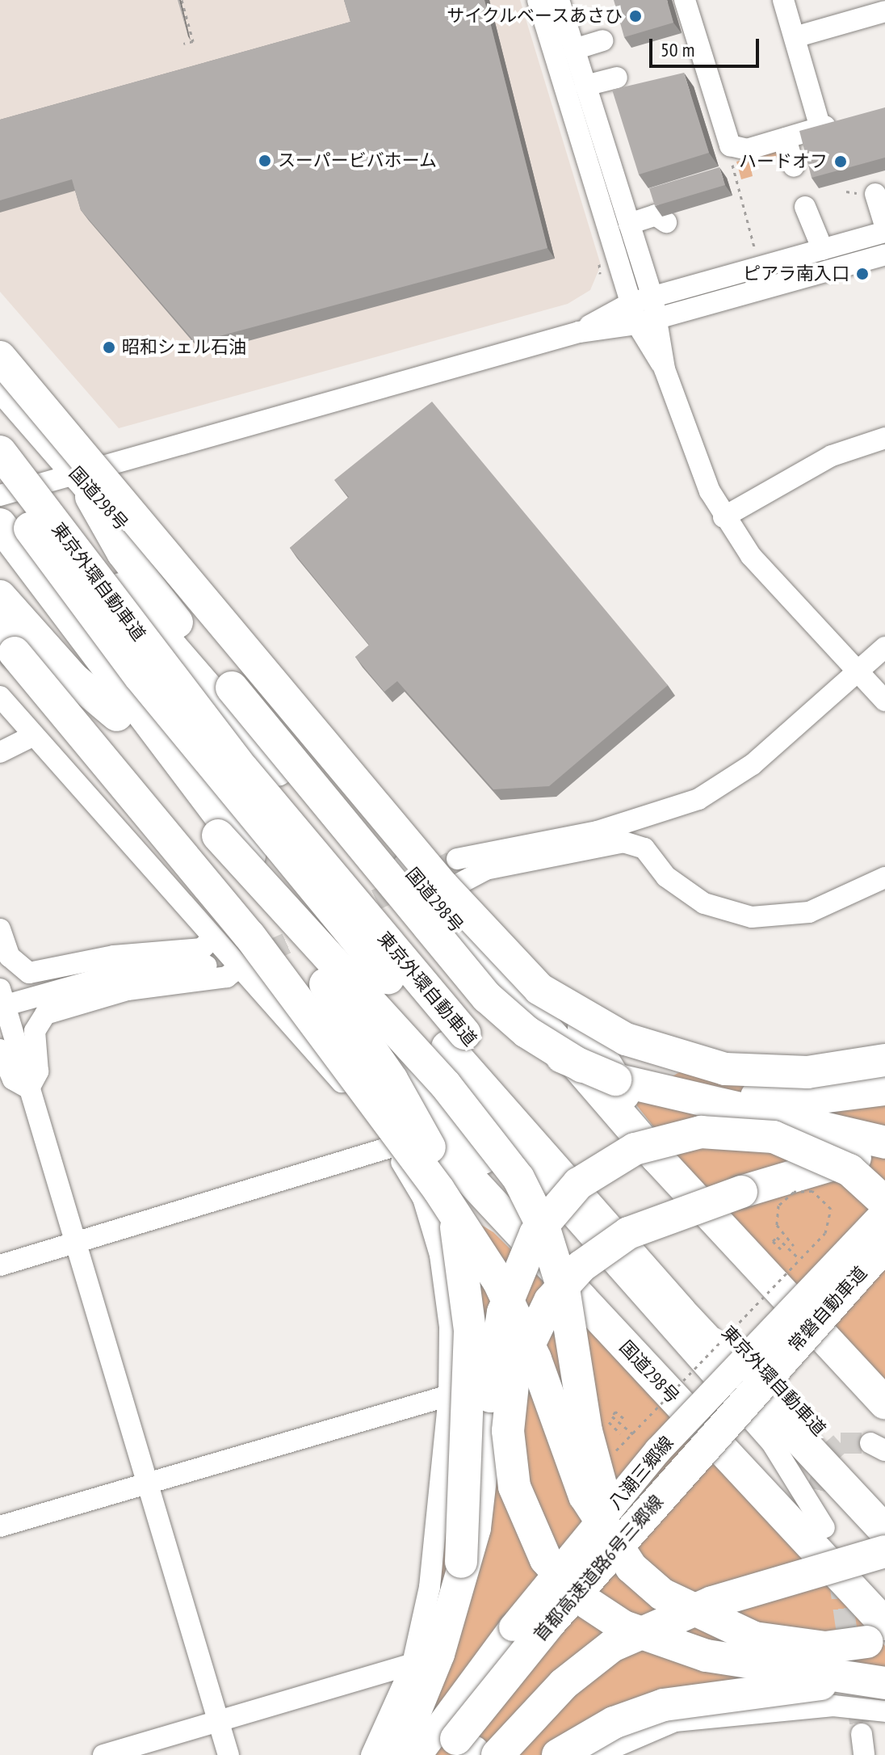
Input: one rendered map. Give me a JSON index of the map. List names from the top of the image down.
{
  "streets": {
    "highway": [
      "国道298号",
      "東京外環自動車道",
      "常磐自動車道",
      "首都高速道路6号三郷線"
    ],
    "main road": ["八潮三郷線"]
  },
  "crossings": [
    ["常磐自動車道", "首都高速道路6号三郷線"],
    ["八潮三郷線", "首都高速道路6号三郷線"]
  ],
  "places": [
    "サイクルベースあさひ",
    "スーパービバホーム",
    "ハードオフ",
    "ピアラ南入口",
    "昭和シェル石油"
  ],
  "scale_bar": "50 m"
}
